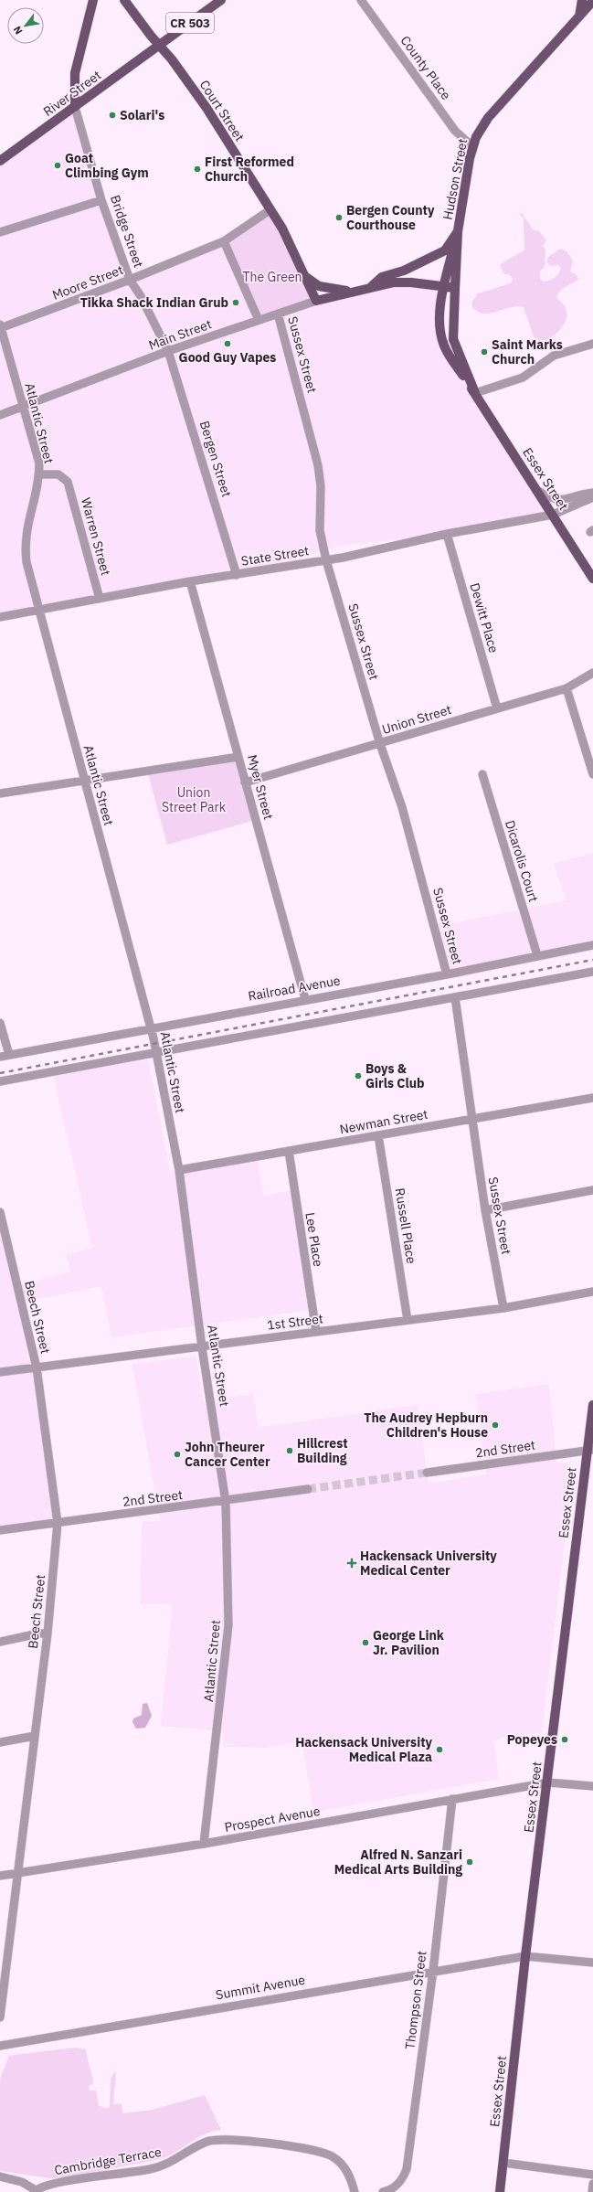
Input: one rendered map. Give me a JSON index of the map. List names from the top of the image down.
{
  "streets": {
    "main road": [
      "CR 503",
      "River Street",
      "Court Street",
      "Hudson Street",
      "Bridge Street",
      "Main Street",
      "Essex Street"
    ],
    "street": [
      "County Place",
      "Moore Street",
      "Sussex Street",
      "Atlantic Street",
      "Bergen Street",
      "Warren Street",
      "State Street",
      "Dewitt Place",
      "Union Street",
      "Myer Street",
      "Dicarolis Court",
      "Railroad Avenue",
      "Newman Street",
      "Russell Place",
      "Lee Place",
      "Beech Street",
      "1st Street",
      "2nd Street",
      "Prospect Avenue",
      "Summit Avenue",
      "Thompson Street",
      "Cambridge Terrace"
    ]
  },
  "crossings": [
    ["CR 503", "River Street"],
    ["CR 503", "Court Street"],
    ["County Place", "Hudson Street"],
    ["River Street", "Court Street"],
    ["River Street", "Bridge Street"],
    ["Court Street", "Moore Street"],
    ["Court Street", "Main Street"],
    ["Hudson Street", "Main Street"],
    ["Hudson Street", "Essex Street"],
    ["Bridge Street", "Moore Street"],
    ["Bridge Street", "Main Street"],
    ["Bridge Street", "Bergen Street"],
    ["Moore Street", "Atlantic Street"],
    ["Main Street", "Sussex Street"],
    ["Main Street", "Atlantic Street"],
    ["Main Street", "Bergen Street"],
    ["Main Street", "Essex Street"],
    ["Sussex Street", "State Street"],
    ["Sussex Street", "Union Street"],
    ["Sussex Street", "Railroad Avenue"],
    ["Sussex Street", "Newman Street"],
    ["Sussex Street", "1st Street"],
    ["Atlantic Street", "Warren Street"],
    ["Atlantic Street", "State Street"],
    ["Atlantic Street", "Railroad Avenue"],
    ["Atlantic Street", "Newman Street"],
    ["Atlantic Street", "1st Street"],
    ["Atlantic Street", "2nd Street"],
    ["Atlantic Street", "Prospect Avenue"],
    ["Bergen Street", "State Street"],
    ["Essex Street", "State Street"],
    ["Essex Street", "2nd Street"],
    ["Essex Street", "Prospect Avenue"],
    ["Essex Street", "Summit Avenue"],
    ["Warren Street", "State Street"],
    ["State Street", "Dewitt Place"],
    ["State Street", "Myer Street"],
    ["Dewitt Place", "Union Street"],
    ["Union Street", "Myer Street"],
    ["Myer Street", "Railroad Avenue"],
    ["Dicarolis Court", "Railroad Avenue"],
    ["Newman Street", "Russell Place"],
    ["Newman Street", "Lee Place"],
    ["Russell Place", "1st Street"],
    ["Lee Place", "1st Street"],
    ["Beech Street", "1st Street"],
    ["Beech Street", "2nd Street"],
    ["Beech Street", "Prospect Avenue"],
    ["Prospect Avenue", "Thompson Street"],
    ["Summit Avenue", "Thompson Street"]
  ],
  "parks": ["The Green", "Union Street Park"],
  "places": {
    "other": [
      "Solari's",
      "Goat Climbing Gym",
      "First Reformed Church",
      "Bergen County Courthouse",
      "Tikka Shack Indian Grub",
      "Good Guy Vapes",
      "Saint Marks Church",
      "Boys & Girls Club",
      "The Audrey Hepburn Children's House",
      "Hillcrest Building",
      "John Theurer Cancer Center",
      "George Link Jr. Pavilion",
      "Popeyes",
      "Hackensack University Medical Plaza",
      "Alfred N. Sanzari Medical Arts Building"
    ],
    "health": ["Hackensack University Medical Center"]
  },
  "north": "bottom left"
}
